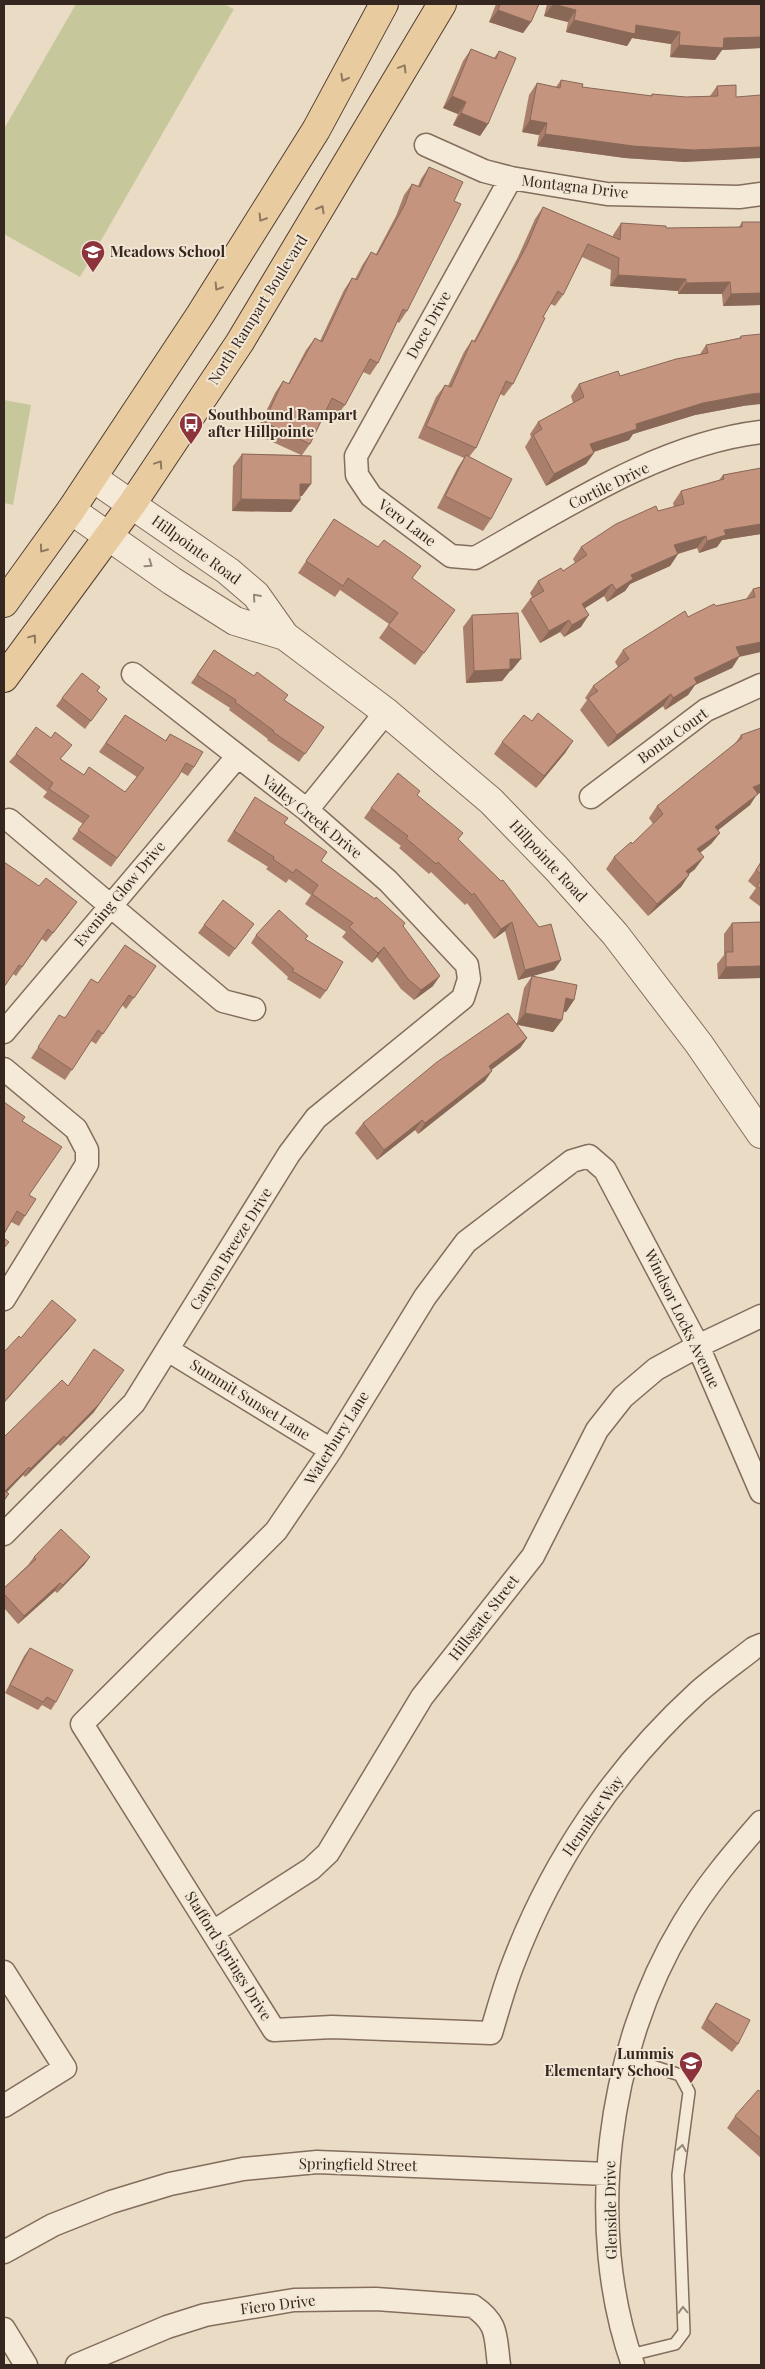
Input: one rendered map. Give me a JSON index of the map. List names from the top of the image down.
{
  "streets": {
    "main road": ["North Rampart Boulevard"],
    "street": [
      "Montagna Drive",
      "Doce Drive",
      "Cortile Drive",
      "Vero Lane",
      "Hillpointe Road",
      "Bonta Court",
      "Valley Creek Drive",
      "Evening Glow Drive",
      "Canyon Breeze Drive",
      "Windsor Locks Avenue",
      "Summit Sunset Lane",
      "Waterbury Lane",
      "Hillsgate Street",
      "Henniker Way",
      "Stafford Springs Drive",
      "Springfield Street",
      "Glenside Drive",
      "Fiero Drive"
    ]
  },
  "crossings": [
    ["Montagna Drive", "Doce Drive"],
    ["North Rampart Boulevard", "Hillpointe Road"],
    ["Doce Drive", "Vero Lane"],
    ["Cortile Drive", "Vero Lane"],
    ["Valley Creek Drive", "Evening Glow Drive"],
    ["Valley Creek Drive", "Canyon Breeze Drive"],
    ["Canyon Breeze Drive", "Summit Sunset Lane"],
    ["Windsor Locks Avenue", "Waterbury Lane"],
    ["Windsor Locks Avenue", "Hillsgate Street"],
    ["Summit Sunset Lane", "Waterbury Lane"],
    ["Waterbury Lane", "Stafford Springs Drive"],
    ["Hillsgate Street", "Stafford Springs Drive"],
    ["Henniker Way", "Stafford Springs Drive"],
    ["Springfield Street", "Glenside Drive"]
  ],
  "places": {
    "school or university": ["Meadows School", "Lummis Elementary School"],
    "bus stop": ["Southbound Rampart after Hillpointe"]
  }
}
